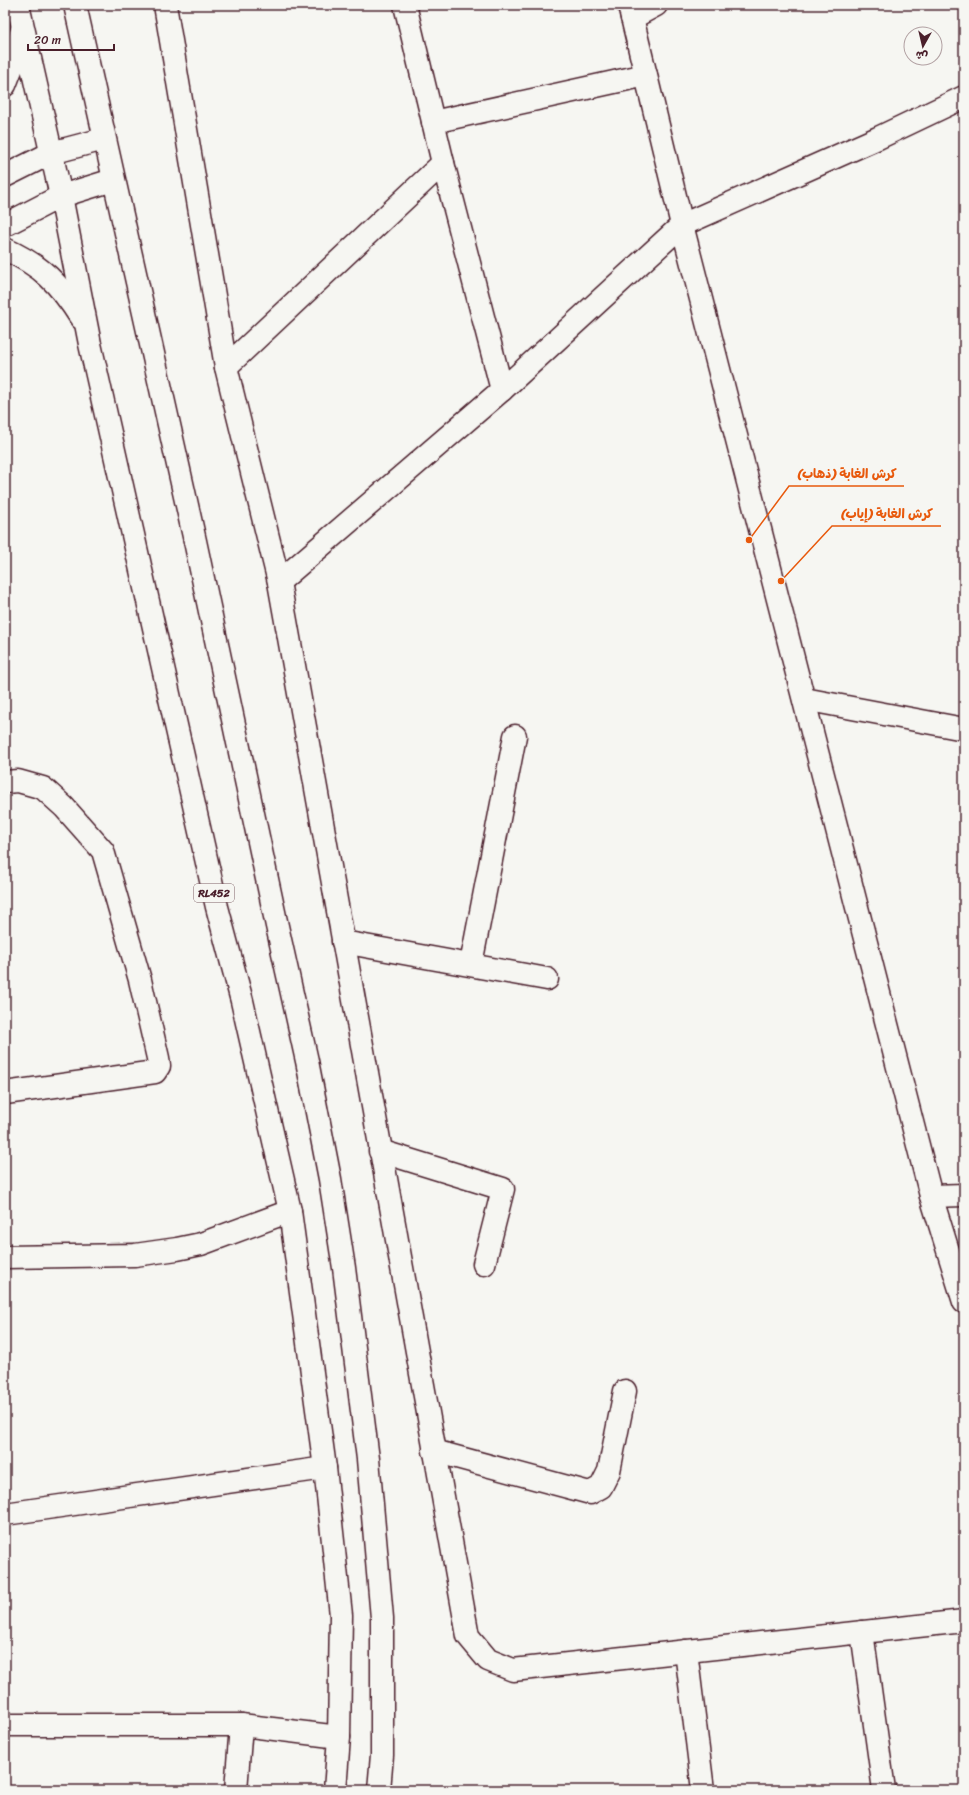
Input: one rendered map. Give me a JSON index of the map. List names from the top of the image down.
{
  "streets": {
    "main road": ["RL452"]
  },
  "places": ["كرش الغابة (ذهاب)", "كرش الغابة (إياب)"],
  "scale_bar": "20 m",
  "north": "bottom"
}
